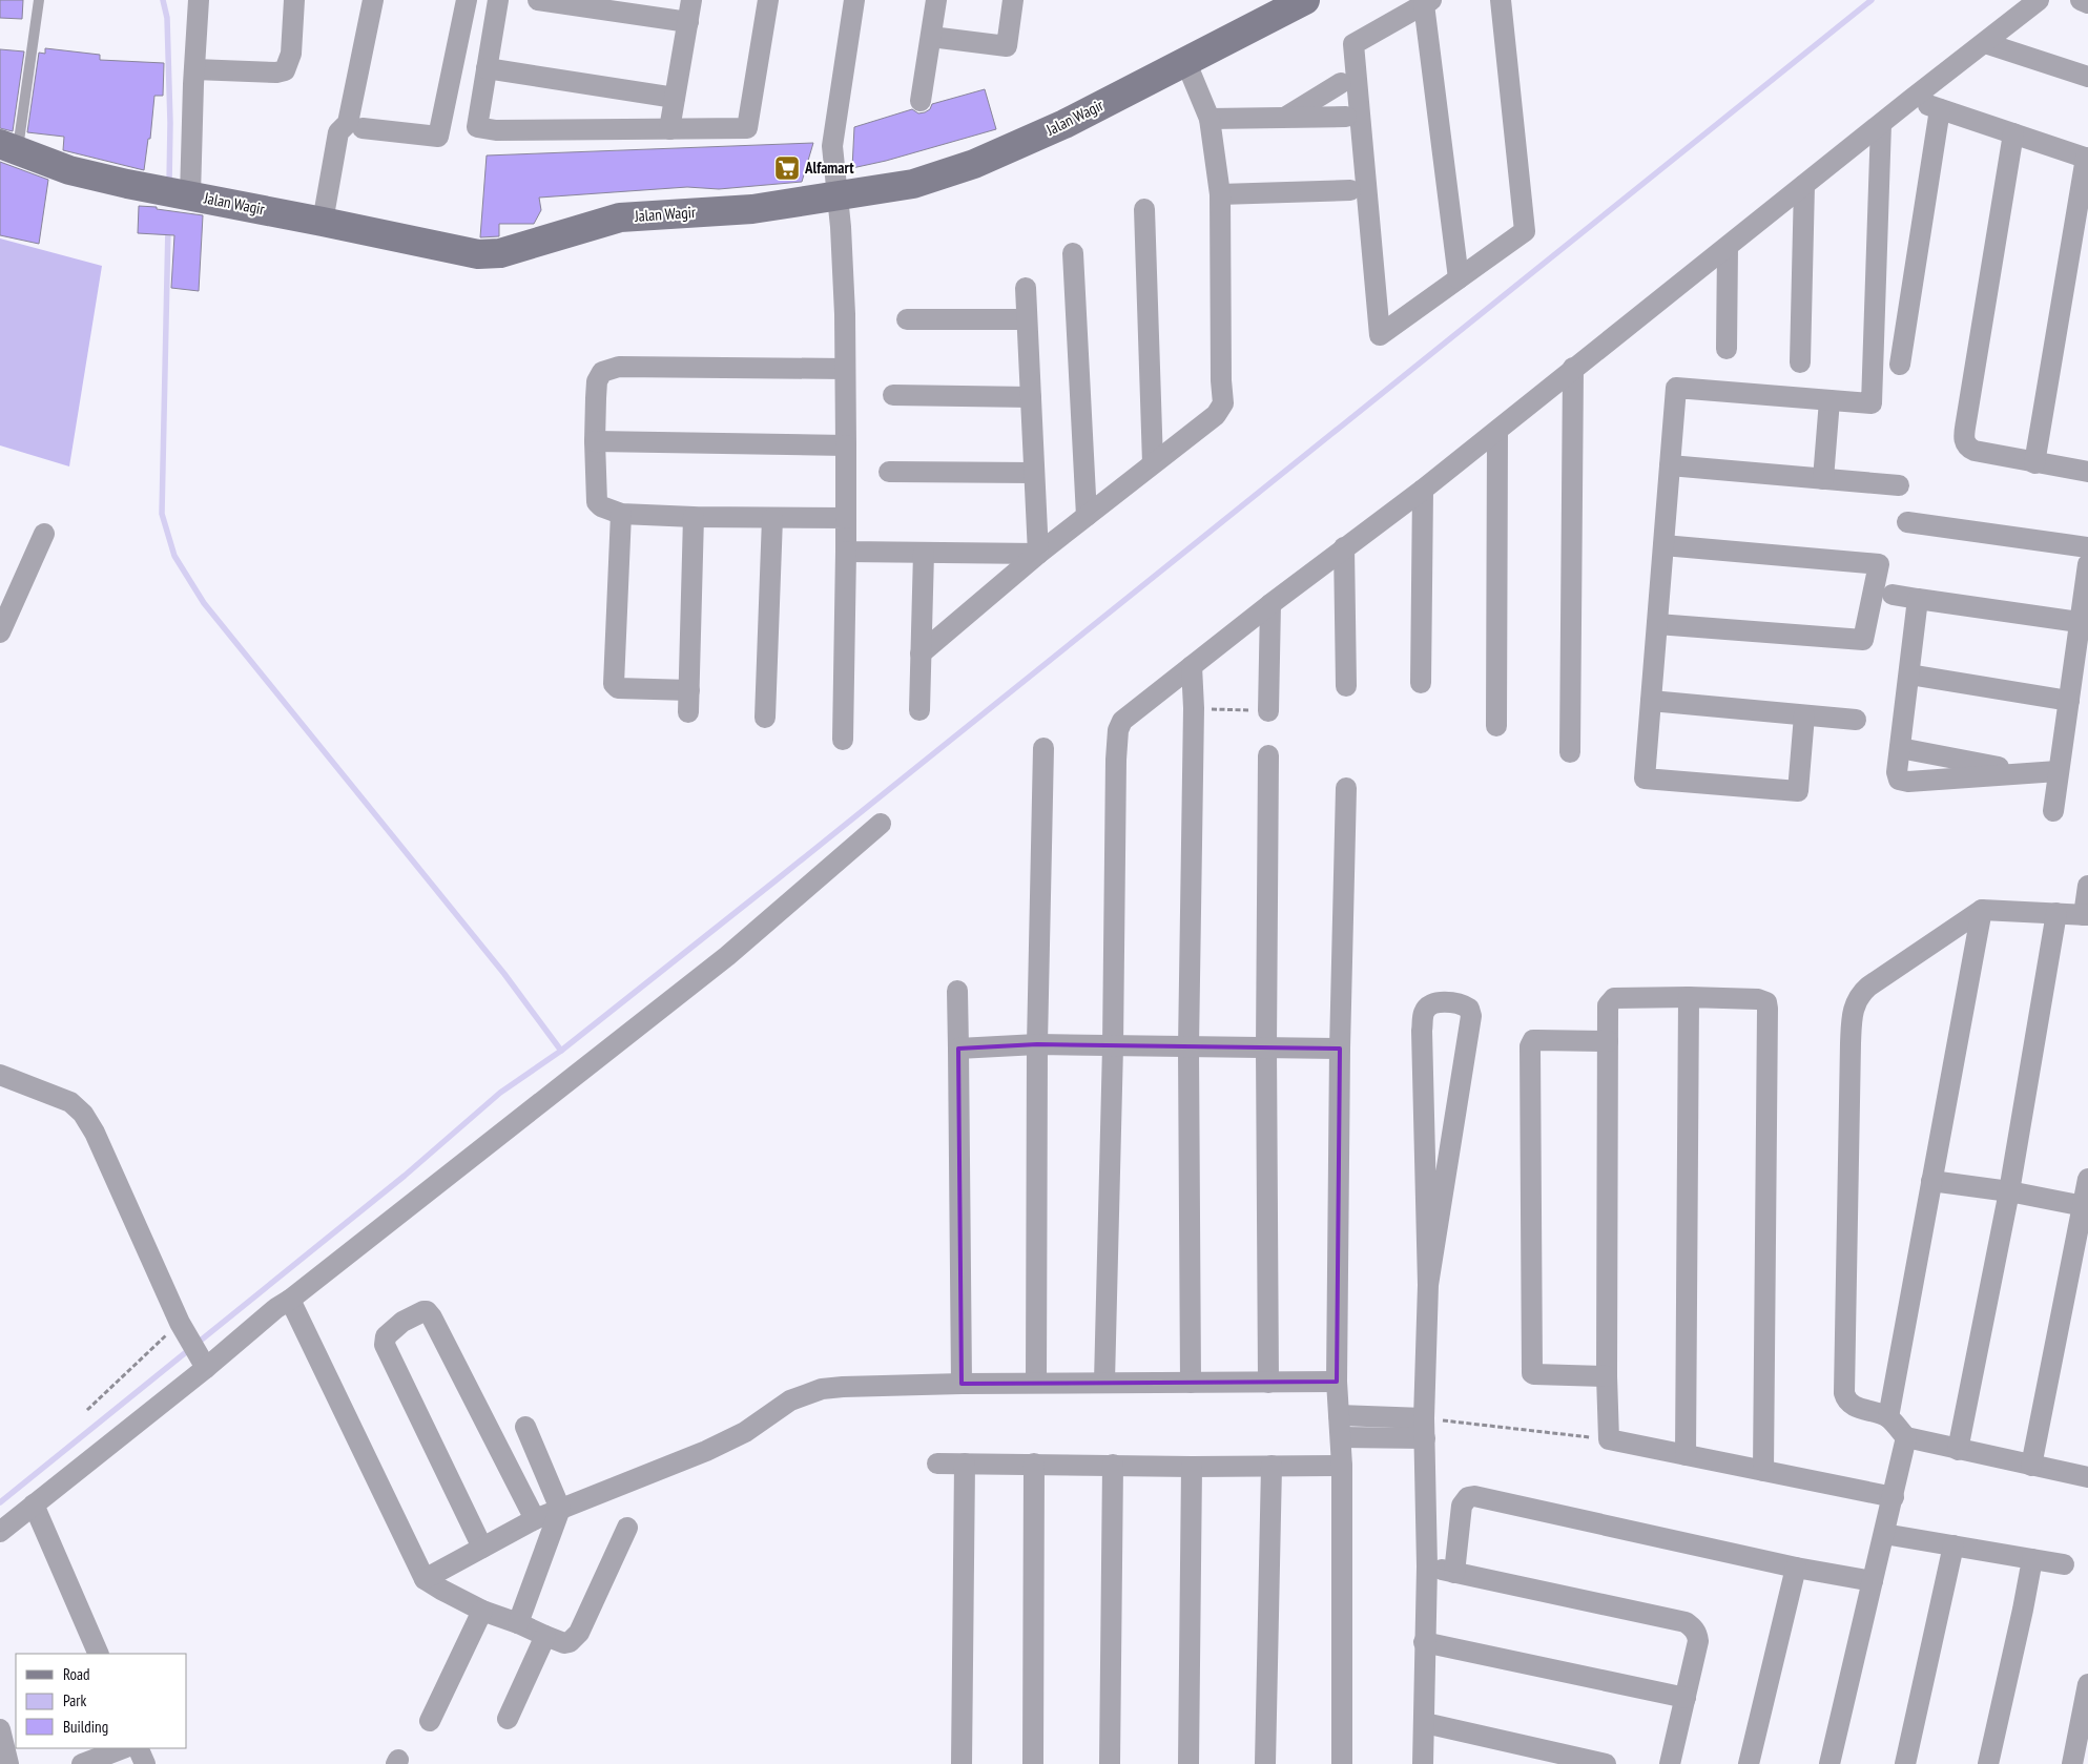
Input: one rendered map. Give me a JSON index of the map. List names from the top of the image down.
{
  "streets": {
    "street": ["Jalan Wagir"]
  },
  "places": {
    "supermarket": ["Alfamart"]
  },
  "legend": ["Road", "Park", "Building"]
}
